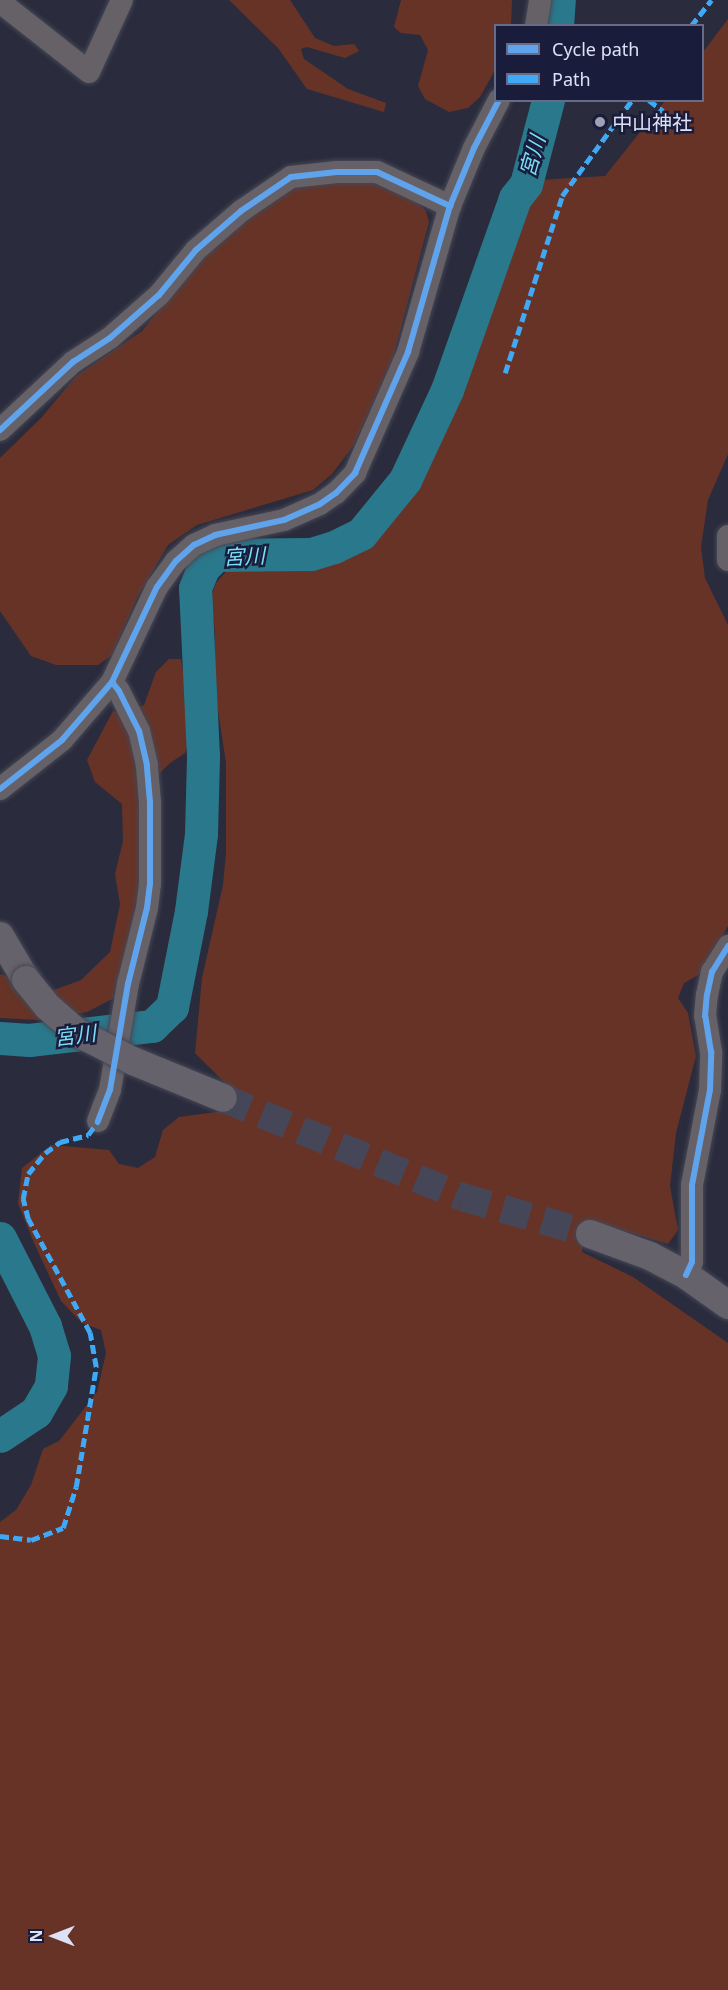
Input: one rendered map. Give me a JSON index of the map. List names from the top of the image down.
{
  "water": ["宮川"],
  "places": ["中山神社"],
  "legend": ["Cycle path", "Path"],
  "north": "left"
}
